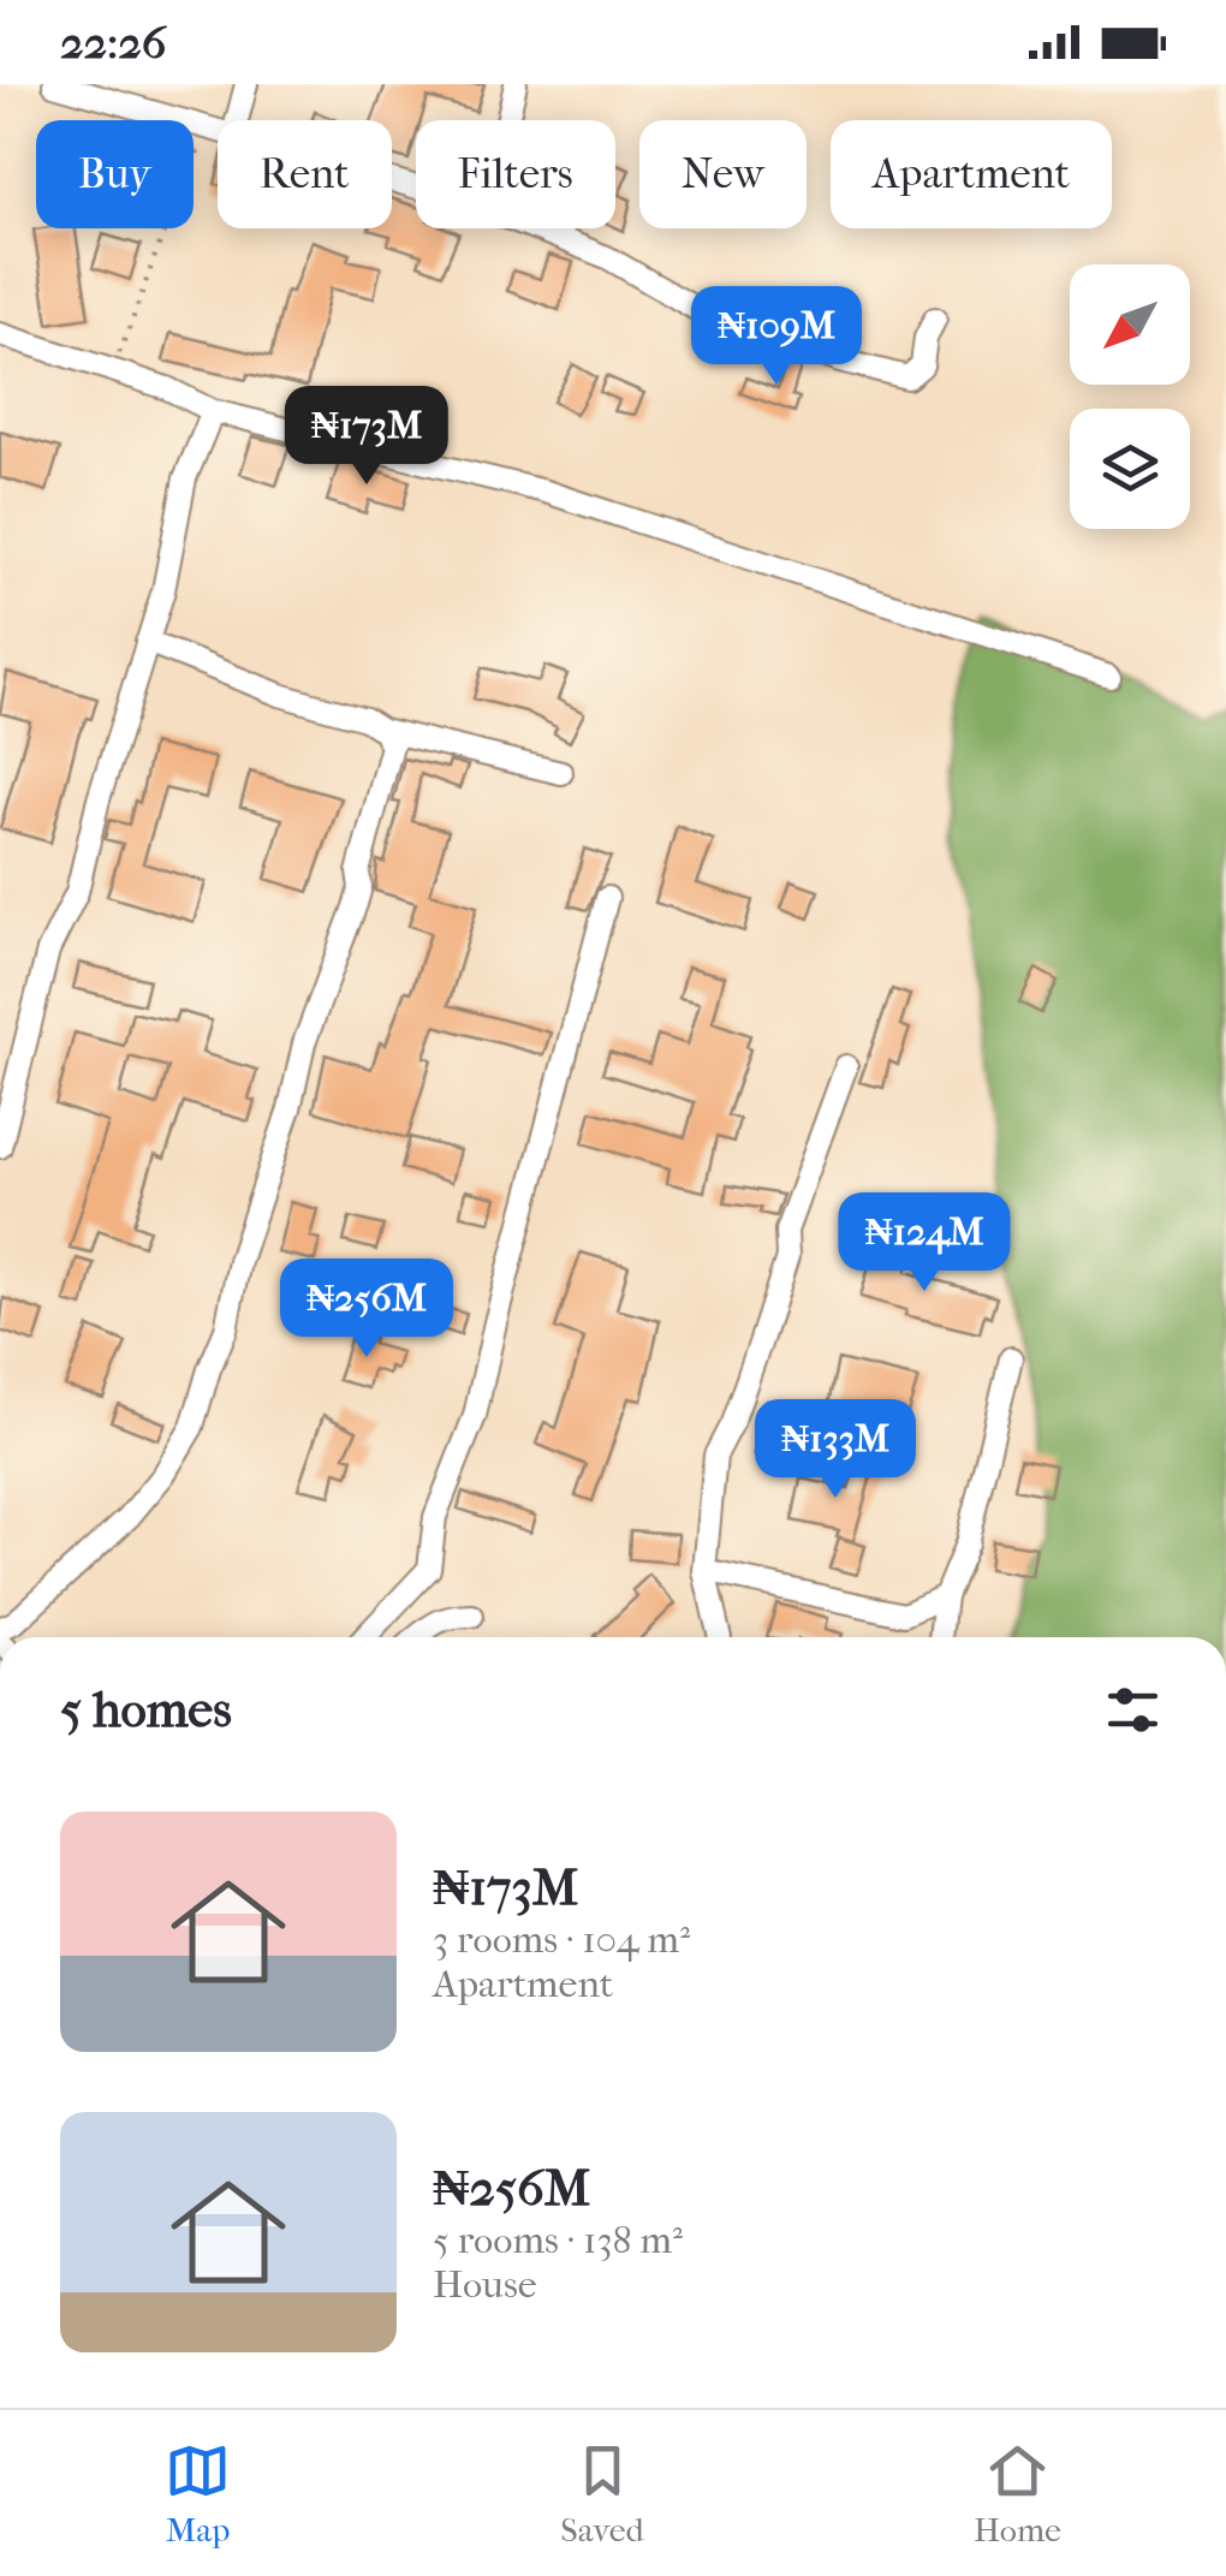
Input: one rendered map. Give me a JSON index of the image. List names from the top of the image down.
{
  "north": "bottom left",
  "page": {
    "status": "22:26",
    "chip": [
      "Buy",
      "Rent",
      "Filters",
      "New",
      "Apartment"
    ],
    "price": [
      "₦109M",
      "₦173M",
      "₦124M",
      "₦256M",
      "₦133M"
    ],
    "heading": "5 homes",
    "list": [
      {
        "name": "₦173M",
        "note": "3 rooms · 104 m² · Apartment"
      },
      {
        "name": "₦256M",
        "note": "5 rooms · 138 m² · House"
      }
    ],
    "tabs": ["Map", "Saved", "Home"]
  }
}
